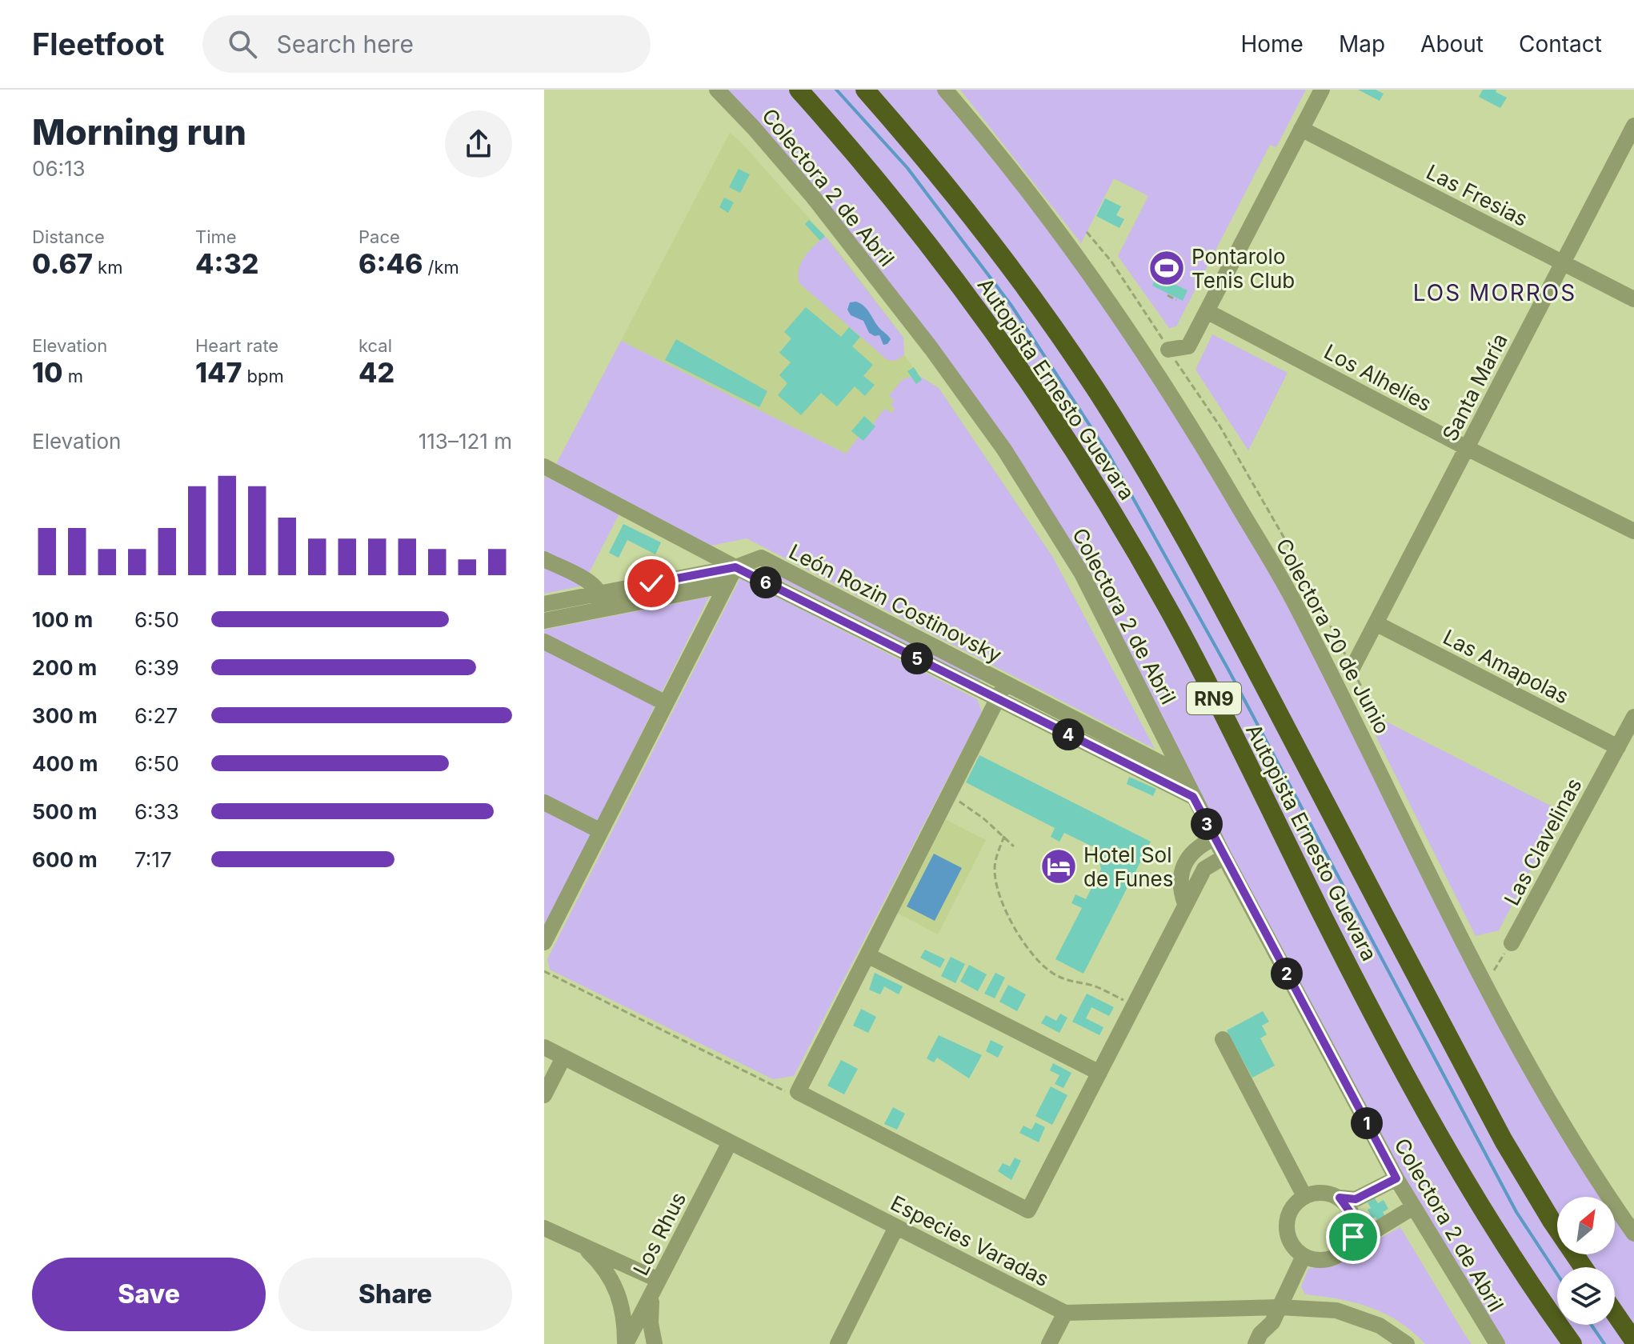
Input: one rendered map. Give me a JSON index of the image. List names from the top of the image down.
{
  "streets": {
    "highway": ["Autopista Ernesto Guevara", "RN9"],
    "street": [
      "Colectora 2 de Abril",
      "Las Fresias",
      "Los Alhelíes",
      "Santa María",
      "León Rozin Costinovsky",
      "Colectora 20 de Junio",
      "Las Amapolas",
      "Las Clavelinas",
      "Los Rhus",
      "Especies Varadas"
    ]
  },
  "crossings": [
    ["Colectora 2 de Abril", "León Rozin Costinovsky"],
    ["Las Fresias", "Santa María"],
    ["Los Alhelíes", "Santa María"],
    ["Santa María", "Las Amapolas"],
    ["Las Amapolas", "Las Clavelinas"],
    ["Los Rhus", "Especies Varadas"]
  ],
  "districts": ["LOS MORROS"],
  "places": {
    "sports": ["Pontarolo Tenis Club"],
    "hotel": ["Hotel Sol de Funes"]
  },
  "north": "top right",
  "page": {
    "header": "Fleetfoot",
    "search": "Search here",
    "nav": [
      "Home",
      "Map",
      "About",
      "Contact"
    ],
    "heading": ["Morning run", "06:13"],
    "stats": [
      ["Distance", "0.67 km"],
      ["Time", "4:32"],
      ["Pace", "6:46 /km"],
      ["Elevation", "10 m"],
      ["Heart rate", "147 bpm"],
      ["kcal", "42"]
    ],
    "chart": ["Elevation", "113–121 m"],
    "pins": [
      "6",
      "5",
      "4",
      "3",
      "2",
      "1"
    ],
    "list": [
      {
        "name": "100 m",
        "note": "6:50"
      },
      {
        "name": "200 m",
        "note": "6:39"
      },
      {
        "name": "300 m",
        "note": "6:27"
      },
      {
        "name": "400 m",
        "note": "6:50"
      },
      {
        "name": "500 m",
        "note": "6:33"
      },
      {
        "name": "600 m",
        "note": "7:17"
      }
    ],
    "buttons": ["Save", "Share"]
  }
}
